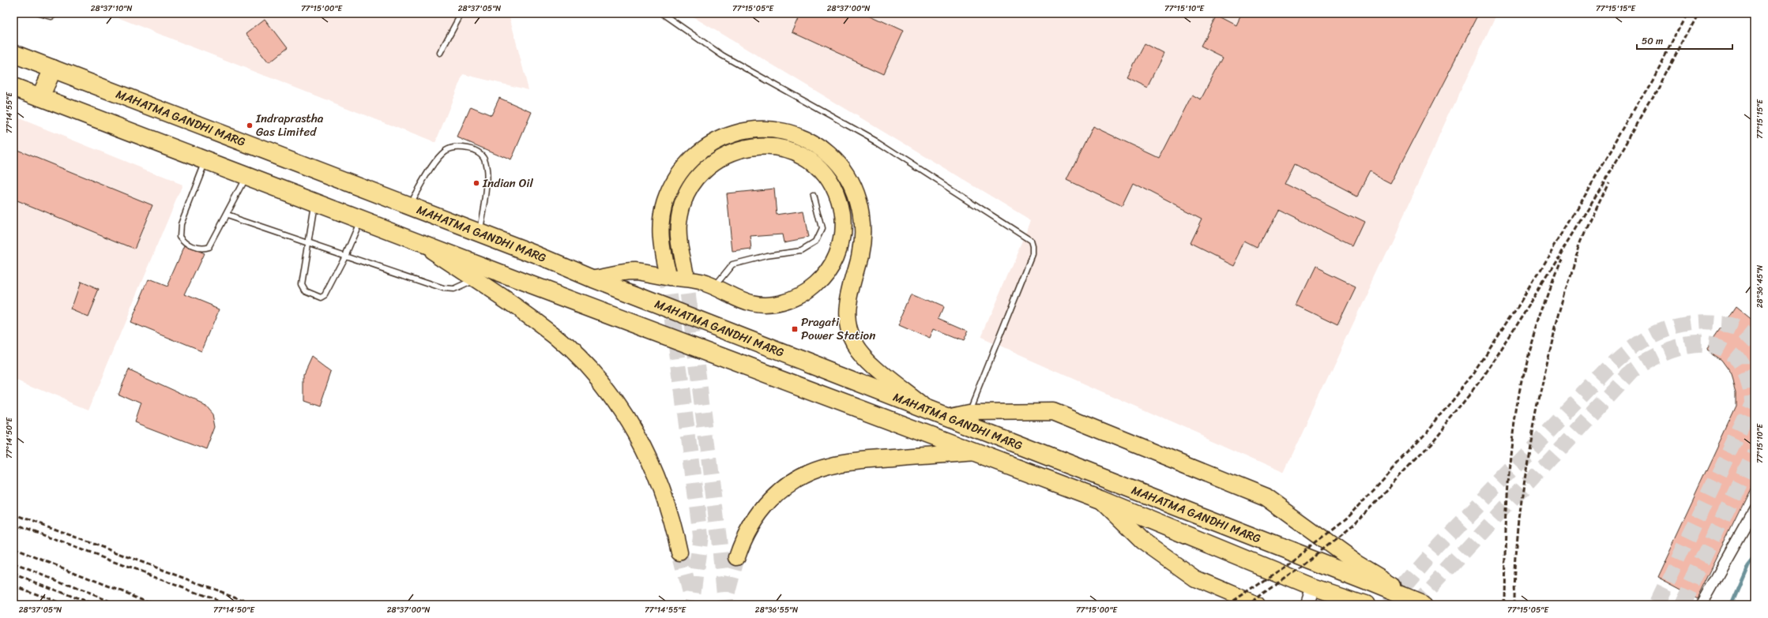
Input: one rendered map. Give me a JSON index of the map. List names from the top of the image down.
{
  "streets": {
    "highway": ["MAHATMA GANDHI MARG"]
  },
  "places": {
    "other": ["Indraprastha Gas Limited", "Indian Oil"],
    "transit": ["Pragati Power Station"]
  },
  "scale_bar": "50 m",
  "coordinates": [
    "28°37'10\"N",
    "77°15'00\"E",
    "28°37'05\"N",
    "77°15'05\"E",
    "28°37'00\"N",
    "77°15'10\"E",
    "77°15'15\"E",
    "77°14'55\"E",
    "28°36'45\"N",
    "77°14'50\"E",
    "28°36'55\"N"
  ]
}
